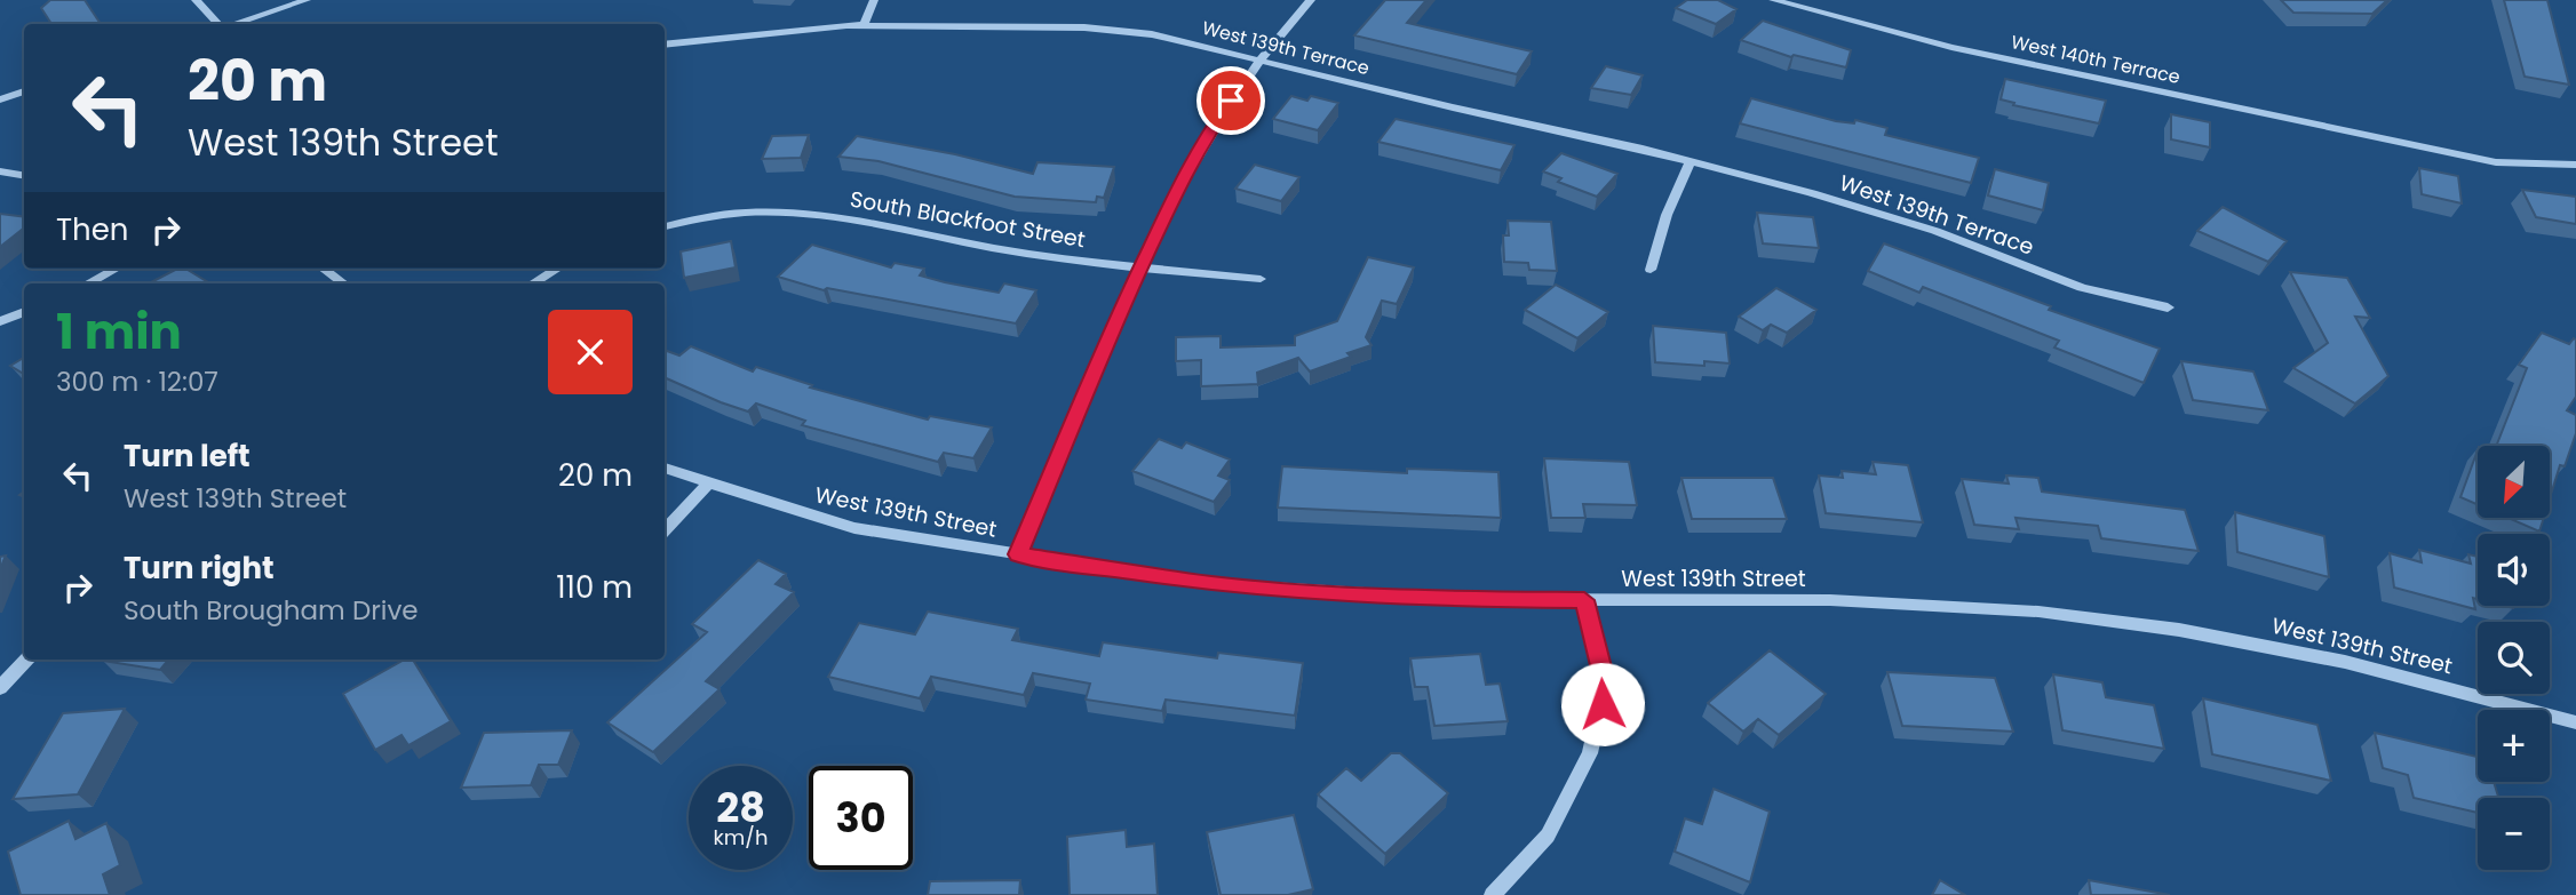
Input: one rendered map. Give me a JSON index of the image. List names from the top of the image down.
{
  "streets": {
    "street": [
      "West 139th Terrace",
      "West 140th Terrace",
      "South Blackfoot Street",
      "West 139th Street"
    ]
  },
  "north": "bottom left",
  "page": {
    "turn": ["20 m", "West 139th Street"],
    "then": "Then",
    "heading": ["1 min", "300 m · 12:07"],
    "list": [
      {
        "name": "Turn left",
        "note": "West 139th Street",
        "value": "20 m"
      },
      {
        "name": "Turn right",
        "note": "South Brougham Drive",
        "value": "110 m"
      }
    ],
    "map_buttons": ["+", "−"],
    "speed": "28 km/h",
    "limit": "30"
  }
}
